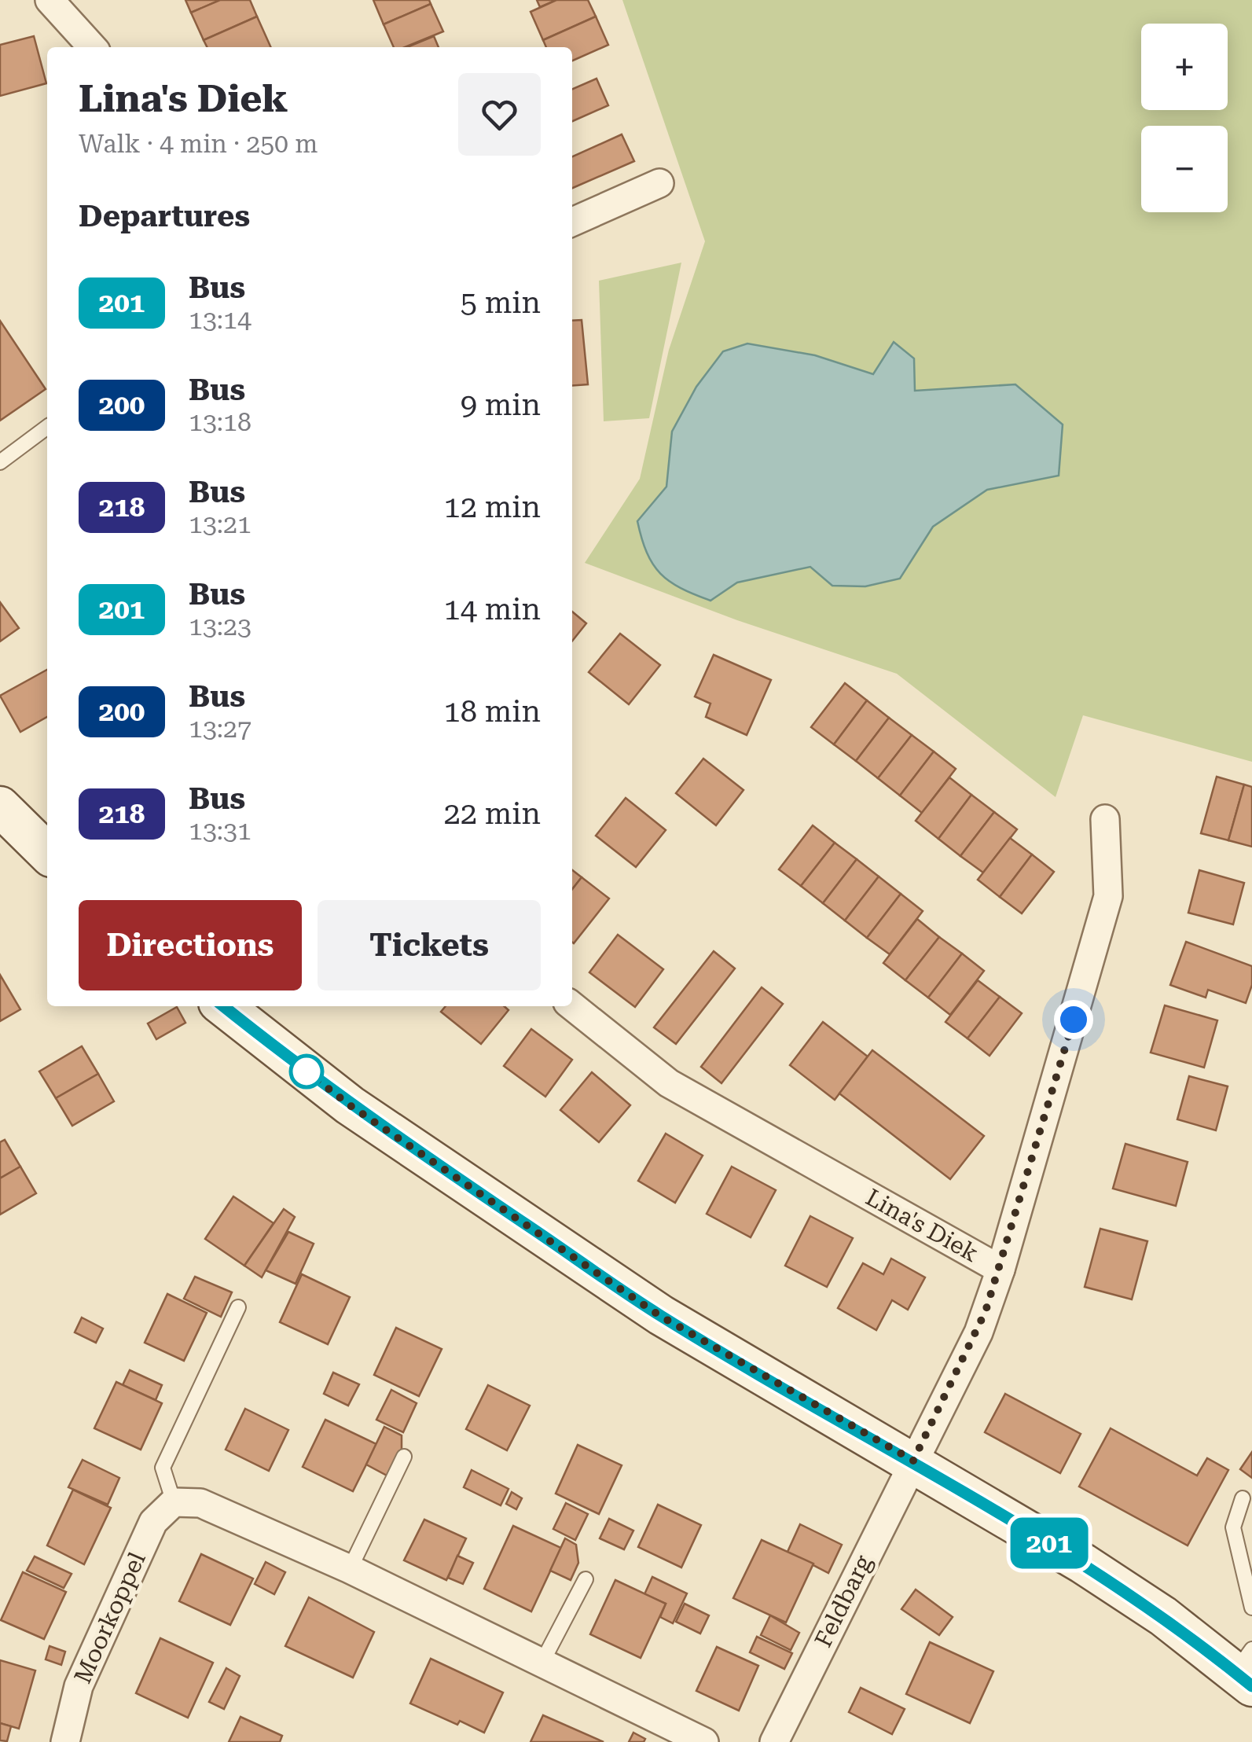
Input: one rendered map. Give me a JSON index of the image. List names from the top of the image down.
{
  "streets": {
    "street": ["Lina's Diek", "Feldbarg", "Moorkoppel"]
  },
  "crossings": [
    ["Lina's Diek", "Feldbarg"]
  ],
  "lines": ["bus line 201"],
  "page": {
    "on_map": "201",
    "map_buttons": ["+", "−"],
    "heading": [
      ["Lina's Diek", "Walk · 4 min · 250 m"],
      "Departures"
    ],
    "list": [
      {
        "mark": "201",
        "name": "Bus",
        "note": "13:14",
        "value": "5 min"
      },
      {
        "mark": "200",
        "name": "Bus",
        "note": "13:18",
        "value": "9 min"
      },
      {
        "mark": "218",
        "name": "Bus",
        "note": "13:21",
        "value": "12 min"
      },
      {
        "mark": "201",
        "name": "Bus",
        "note": "13:23",
        "value": "14 min"
      },
      {
        "mark": "200",
        "name": "Bus",
        "note": "13:27",
        "value": "18 min"
      },
      {
        "mark": "218",
        "name": "Bus",
        "note": "13:31",
        "value": "22 min"
      }
    ],
    "buttons": ["Directions", "Tickets"]
  }
}
